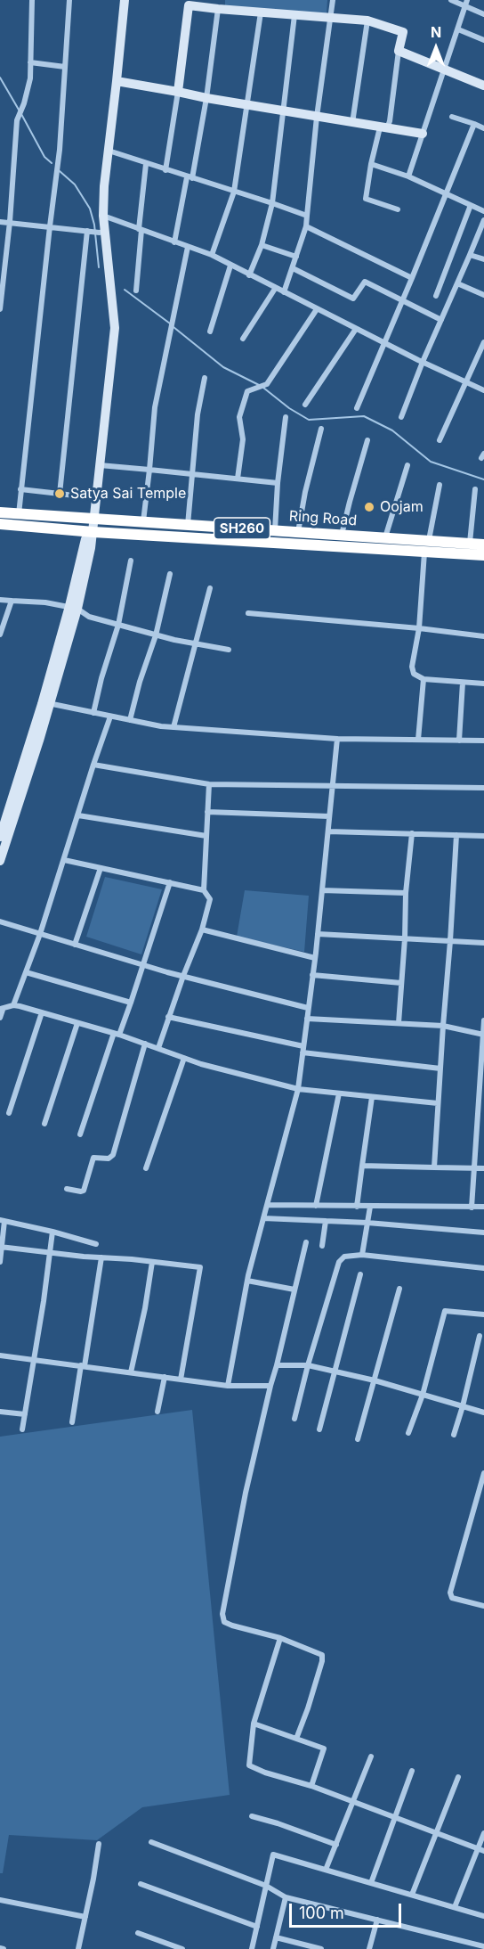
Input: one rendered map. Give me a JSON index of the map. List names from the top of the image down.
{
  "streets": {
    "highway": ["Ring Road", "SH260"]
  },
  "places": ["Satya Sai Temple", "Oojam"],
  "scale_bar": "100 m",
  "north": "top"
}
